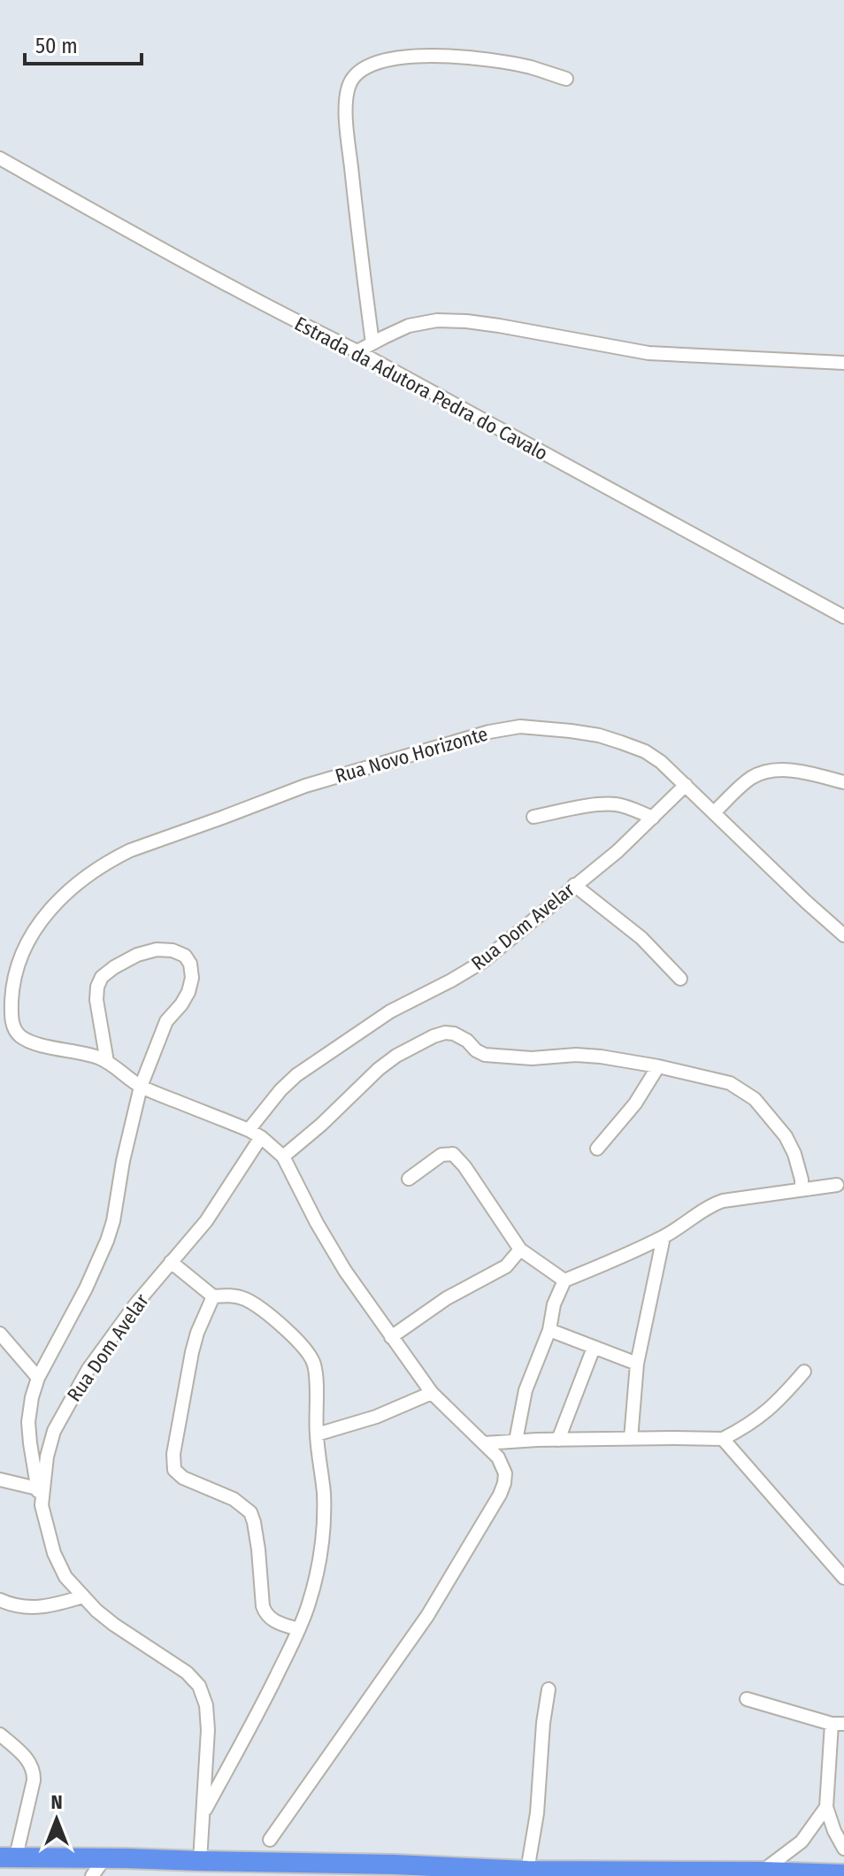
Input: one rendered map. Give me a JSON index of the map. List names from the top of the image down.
{
  "streets": {
    "street": ["Estrada da Adutora Pedra do Cavalo", "Rua Novo Horizonte", "Rua Dom Avelar"]
  },
  "crossings": [
    ["Rua Novo Horizonte", "Rua Dom Avelar"]
  ],
  "scale_bar": "50 m",
  "north": "top"
}
